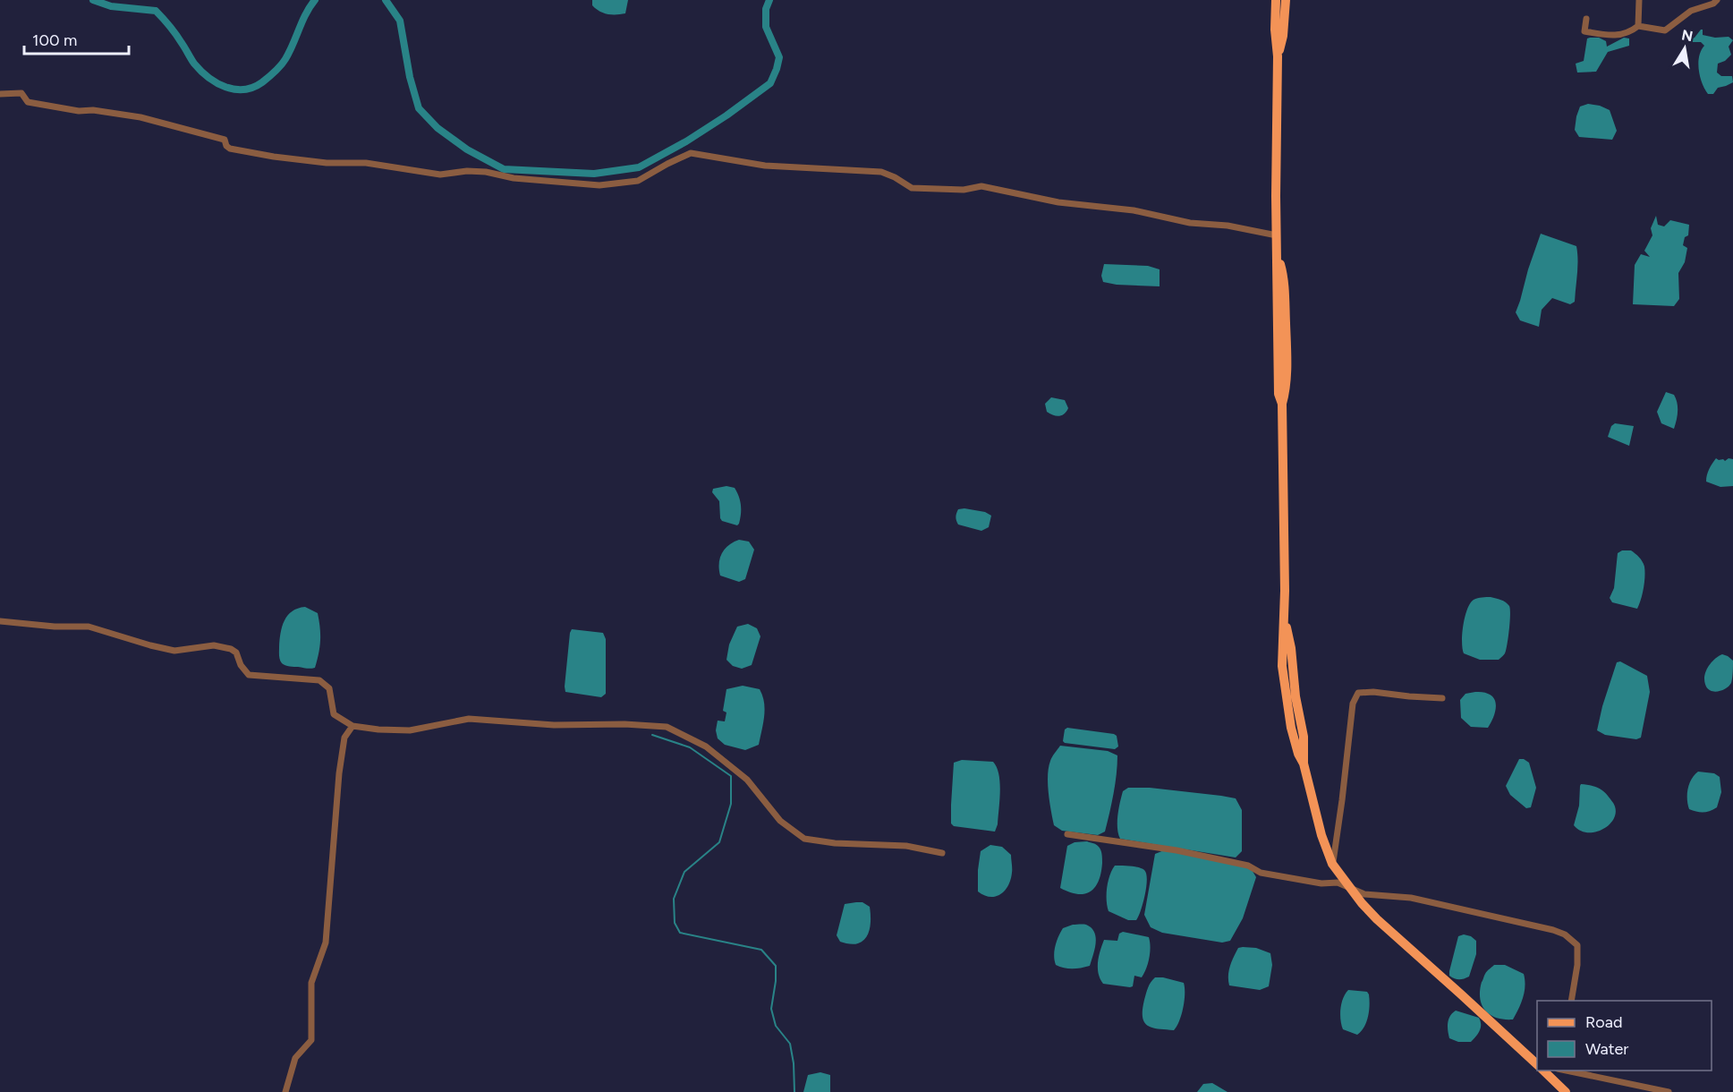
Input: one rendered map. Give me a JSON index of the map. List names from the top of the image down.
{
  "legend": ["Road", "Water"],
  "scale_bar": "100 m",
  "north": "top"
}
